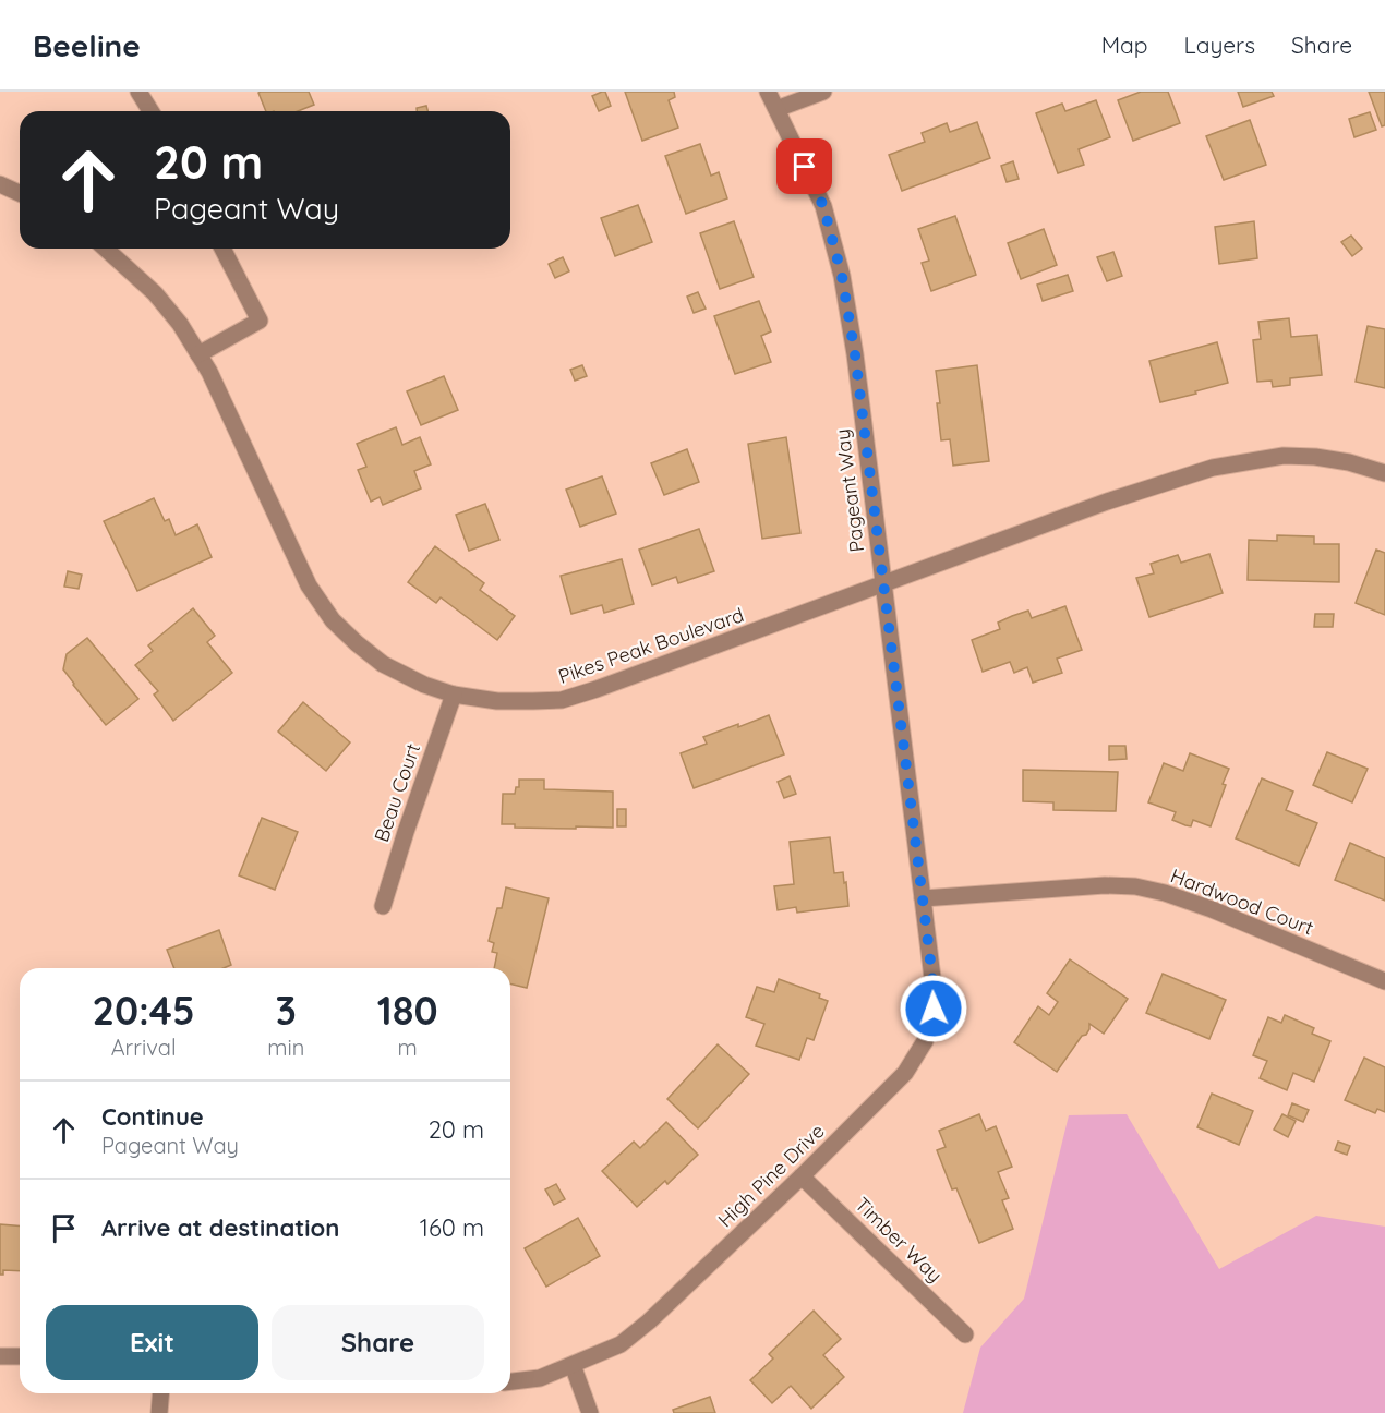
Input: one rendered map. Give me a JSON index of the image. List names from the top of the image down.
{
  "streets": {
    "street": [
      "Pageant Way",
      "Pikes Peak Boulevard",
      "Beau Court",
      "Hardwood Court",
      "High Pine Drive",
      "Timber Way"
    ]
  },
  "crossings": [
    ["Pageant Way", "Pikes Peak Boulevard"],
    ["Pageant Way", "Hardwood Court"],
    ["Pageant Way", "High Pine Drive"],
    ["Pikes Peak Boulevard", "Beau Court"],
    ["Hardwood Court", "High Pine Drive"],
    ["High Pine Drive", "Timber Way"]
  ],
  "page": {
    "header": "Beeline",
    "nav": ["Map", "Layers", "Share"],
    "turn": ["20 m", "Pageant Way"],
    "eta": [
      "20:45",
      "Arrival",
      "3",
      "min",
      "180",
      "m"
    ],
    "list": [
      {
        "name": "Continue",
        "note": "Pageant Way",
        "value": "20 m"
      },
      {
        "name": "Arrive at destination",
        "value": "160 m"
      }
    ],
    "buttons": ["Exit", "Share"]
  }
}
